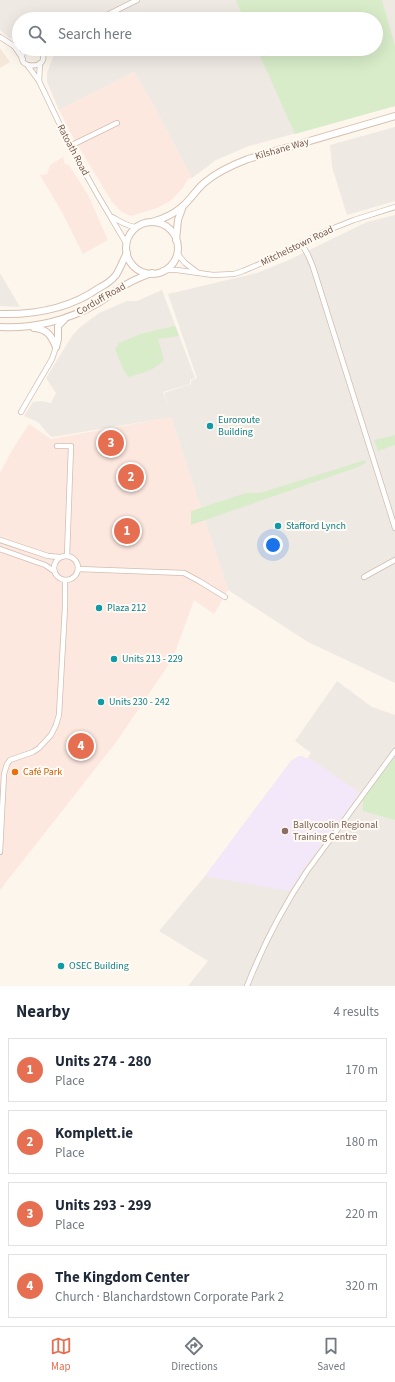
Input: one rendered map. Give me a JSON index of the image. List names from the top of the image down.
{
  "streets": {
    "street": [
      "Kilshane Way",
      "Ratoath Road",
      "Mitchelstown Road",
      "Corduff Road"
    ]
  },
  "crossings": [
    ["Kilshane Way", "Ratoath Road"],
    ["Kilshane Way", "Mitchelstown Road"],
    ["Kilshane Way", "Corduff Road"],
    ["Ratoath Road", "Mitchelstown Road"],
    ["Ratoath Road", "Corduff Road"],
    ["Mitchelstown Road", "Corduff Road"]
  ],
  "places": [
    "Euroroute Building",
    "Stafford Lynch",
    "Plaza 212",
    "Units 213 - 229",
    "Units 230 - 242",
    "Café Park",
    "Ballycoolin Regional Training Centre",
    "OSEC Building"
  ],
  "page": {
    "search": "Search here",
    "pins": [
      "3",
      "2",
      "1",
      "4"
    ],
    "heading": ["Nearby", "4 results"],
    "list": [
      {
        "mark": "1",
        "name": "Units 274 - 280",
        "note": "Place",
        "value": "170 m"
      },
      {
        "mark": "2",
        "name": "Komplett.ie",
        "note": "Place",
        "value": "180 m"
      },
      {
        "mark": "3",
        "name": "Units 293 - 299",
        "note": "Place",
        "value": "220 m"
      },
      {
        "mark": "4",
        "name": "The Kingdom Center",
        "note": "Church · Blanchardstown Corporate Park 2",
        "value": "320 m"
      }
    ],
    "nav": ["Map", "Directions", "Saved"]
  }
}
